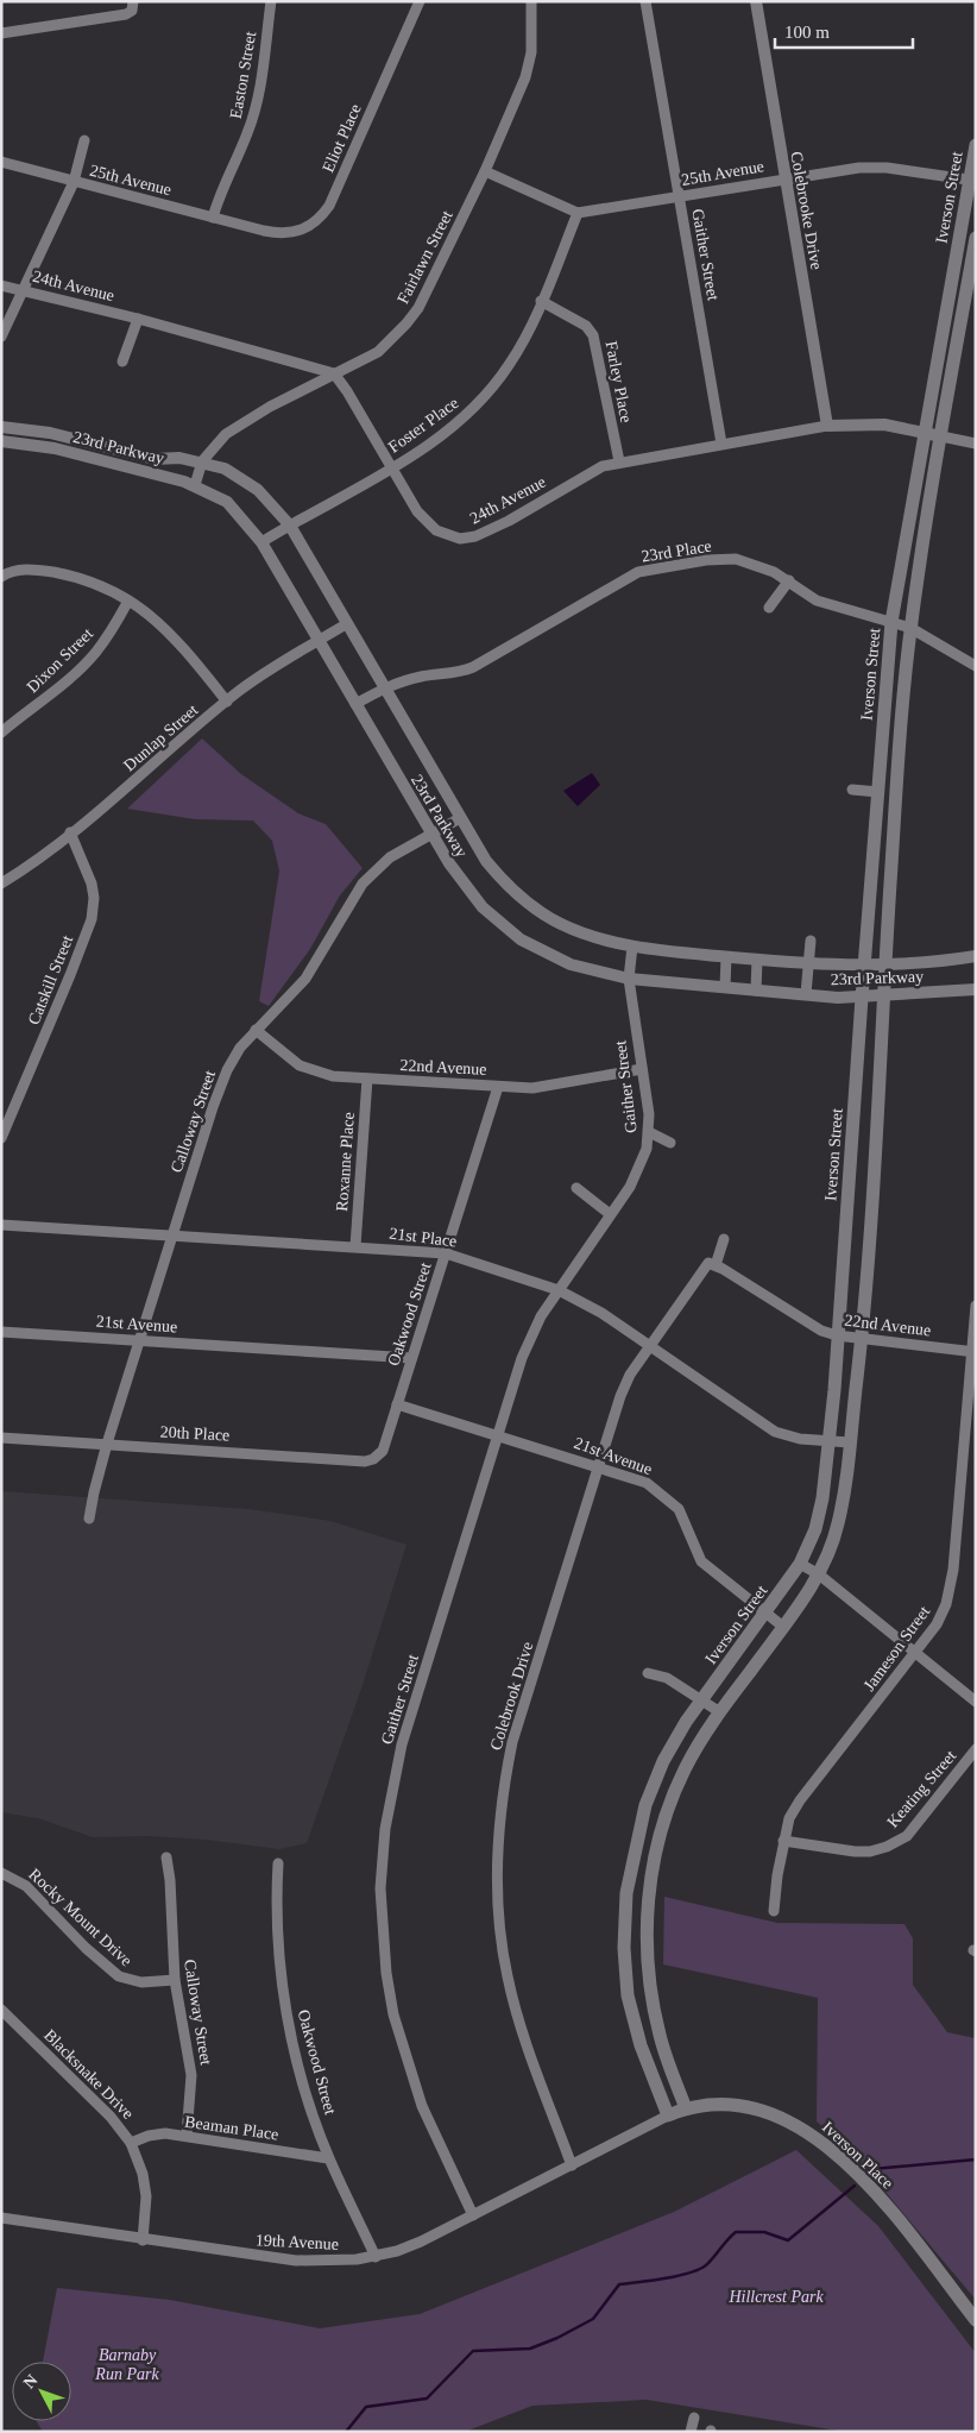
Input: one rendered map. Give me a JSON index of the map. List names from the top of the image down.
{
  "streets": {
    "main road": ["Iverson Street", "Iverson Place"],
    "street": [
      "Easton Street",
      "Eliot Place",
      "25th Avenue",
      "Colebrooke Drive",
      "Gaither Street",
      "Fairlawn Street",
      "24th Avenue",
      "Farley Place",
      "Foster Place",
      "23rd Parkway",
      "23rd Place",
      "Dixon Street",
      "Dunlap Street",
      "Catskill Street",
      "22nd Avenue",
      "Calloway Street",
      "Roxanne Place",
      "21st Place",
      "Oakwood Street",
      "21st Avenue",
      "20th Place",
      "Jameson Street",
      "Colebrook Drive",
      "Keating Street",
      "Rocky Mount Drive",
      "Blacksnake Drive",
      "Beaman Place",
      "19th Avenue"
    ]
  },
  "crossings": [
    ["Easton Street", "25th Avenue"],
    ["Eliot Place", "25th Avenue"],
    ["25th Avenue", "Iverson Street"],
    ["25th Avenue", "Colebrooke Drive"],
    ["25th Avenue", "Gaither Street"],
    ["25th Avenue", "Foster Place"],
    ["Iverson Street", "24th Avenue"],
    ["Iverson Street", "23rd Parkway"],
    ["Iverson Street", "23rd Place"],
    ["Iverson Street", "22nd Avenue"],
    ["Iverson Street", "21st Place"],
    ["Iverson Street", "21st Avenue"],
    ["Iverson Street", "Iverson Place"],
    ["Iverson Street", "19th Avenue"],
    ["Colebrooke Drive", "24th Avenue"],
    ["Gaither Street", "24th Avenue"],
    ["Gaither Street", "23rd Parkway"],
    ["Gaither Street", "22nd Avenue"],
    ["Gaither Street", "21st Place"],
    ["Gaither Street", "21st Avenue"],
    ["Gaither Street", "19th Avenue"],
    ["Fairlawn Street", "24th Avenue"],
    ["Fairlawn Street", "23rd Parkway"],
    ["24th Avenue", "Farley Place"],
    ["24th Avenue", "Foster Place"],
    ["Farley Place", "Foster Place"],
    ["Foster Place", "23rd Parkway"],
    ["23rd Parkway", "23rd Place"],
    ["23rd Parkway", "Dunlap Street"],
    ["23rd Parkway", "Calloway Street"],
    ["Dunlap Street", "Catskill Street"],
    ["22nd Avenue", "Calloway Street"],
    ["22nd Avenue", "Roxanne Place"],
    ["22nd Avenue", "Oakwood Street"],
    ["22nd Avenue", "Jameson Street"],
    ["22nd Avenue", "Colebrook Drive"],
    ["Calloway Street", "21st Place"],
    ["Calloway Street", "21st Avenue"],
    ["Calloway Street", "20th Place"],
    ["Calloway Street", "Rocky Mount Drive"],
    ["Calloway Street", "Beaman Place"],
    ["Roxanne Place", "21st Place"],
    ["21st Place", "Oakwood Street"],
    ["21st Place", "Colebrook Drive"],
    ["Oakwood Street", "21st Avenue"],
    ["Oakwood Street", "20th Place"],
    ["Oakwood Street", "Beaman Place"],
    ["Oakwood Street", "19th Avenue"],
    ["21st Avenue", "Colebrook Drive"],
    ["Jameson Street", "Keating Street"],
    ["Colebrook Drive", "19th Avenue"],
    ["Blacksnake Drive", "Beaman Place"],
    ["Blacksnake Drive", "19th Avenue"],
    ["Iverson Place", "19th Avenue"]
  ],
  "parks": ["Hillcrest Park", "Barnaby Run Park"],
  "scale_bar": "100 m",
  "north": "top left"
}
